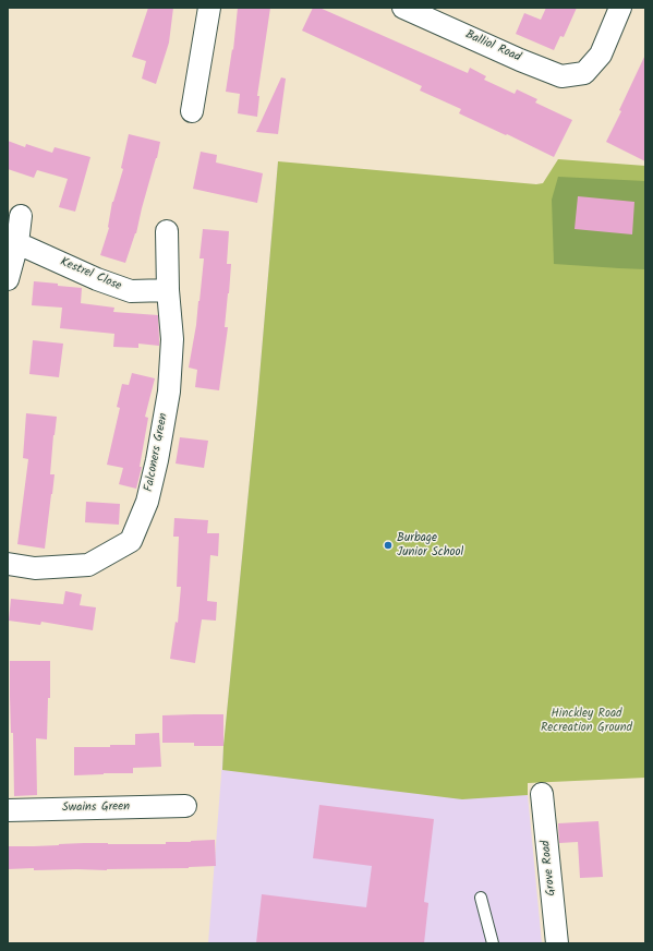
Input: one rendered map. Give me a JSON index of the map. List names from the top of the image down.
{
  "streets": {
    "street": [
      "Balliol Road",
      "Kestrel Close",
      "Falconers Green",
      "Swains Green",
      "Grove Road"
    ]
  },
  "crossings": [
    ["Kestrel Close", "Falconers Green"]
  ],
  "parks": ["Hinckley Road Recreation Ground"],
  "places": ["Burbage Junior School"]
}
